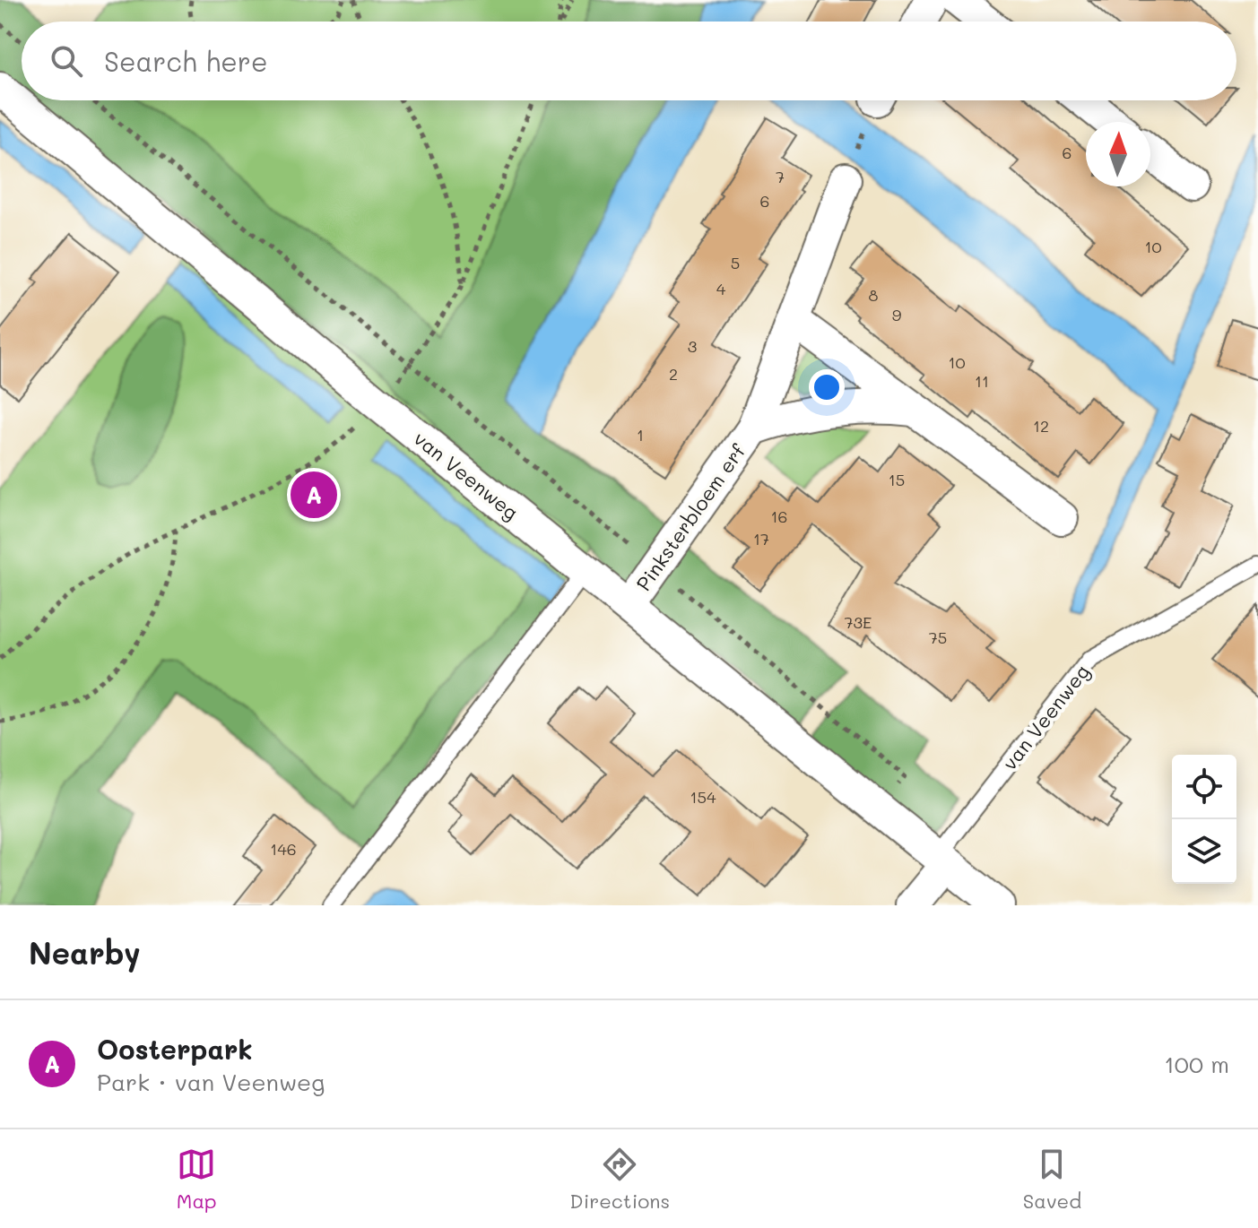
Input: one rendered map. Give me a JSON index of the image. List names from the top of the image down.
{
  "streets": {
    "street": ["van Veenweg", "Pinksterbloem erf"]
  },
  "crossings": [
    ["van Veenweg", "Pinksterbloem erf"]
  ],
  "house_numbers": [
    "6",
    "7",
    "6",
    "10",
    "5",
    "4",
    "8",
    "9",
    "3",
    "10",
    "2",
    "11",
    "12",
    "1",
    "15",
    "16",
    "17",
    "73E",
    "75",
    "154",
    "146"
  ],
  "north": "top",
  "page": {
    "search": "Search here",
    "pins": "A",
    "heading": "Nearby",
    "list": [
      {
        "mark": "A",
        "name": "Oosterpark",
        "note": "Park · van Veenweg",
        "value": "100 m"
      }
    ],
    "nav": ["Map", "Directions", "Saved"]
  }
}
